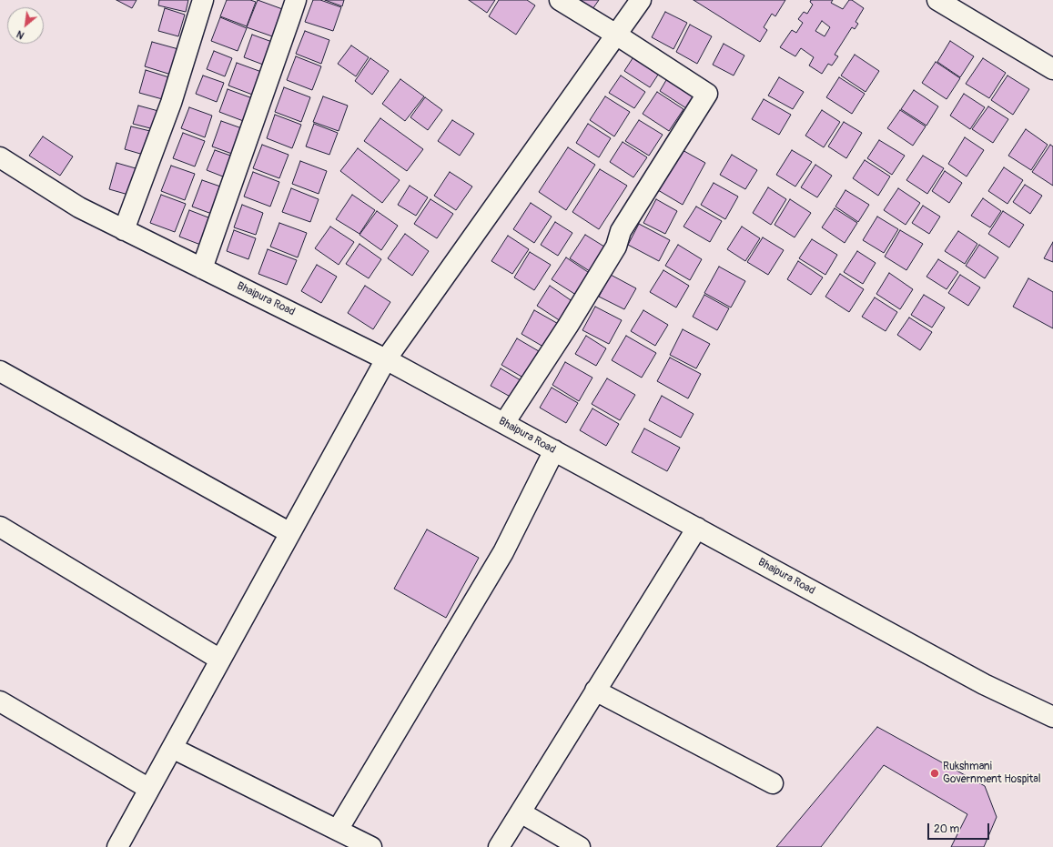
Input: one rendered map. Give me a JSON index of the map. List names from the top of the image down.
{
  "streets": {
    "street": ["Bhaipura Road"]
  },
  "places": ["Rukshmani Government Hospital"],
  "scale_bar": "20 m",
  "north": "bottom left"
}
